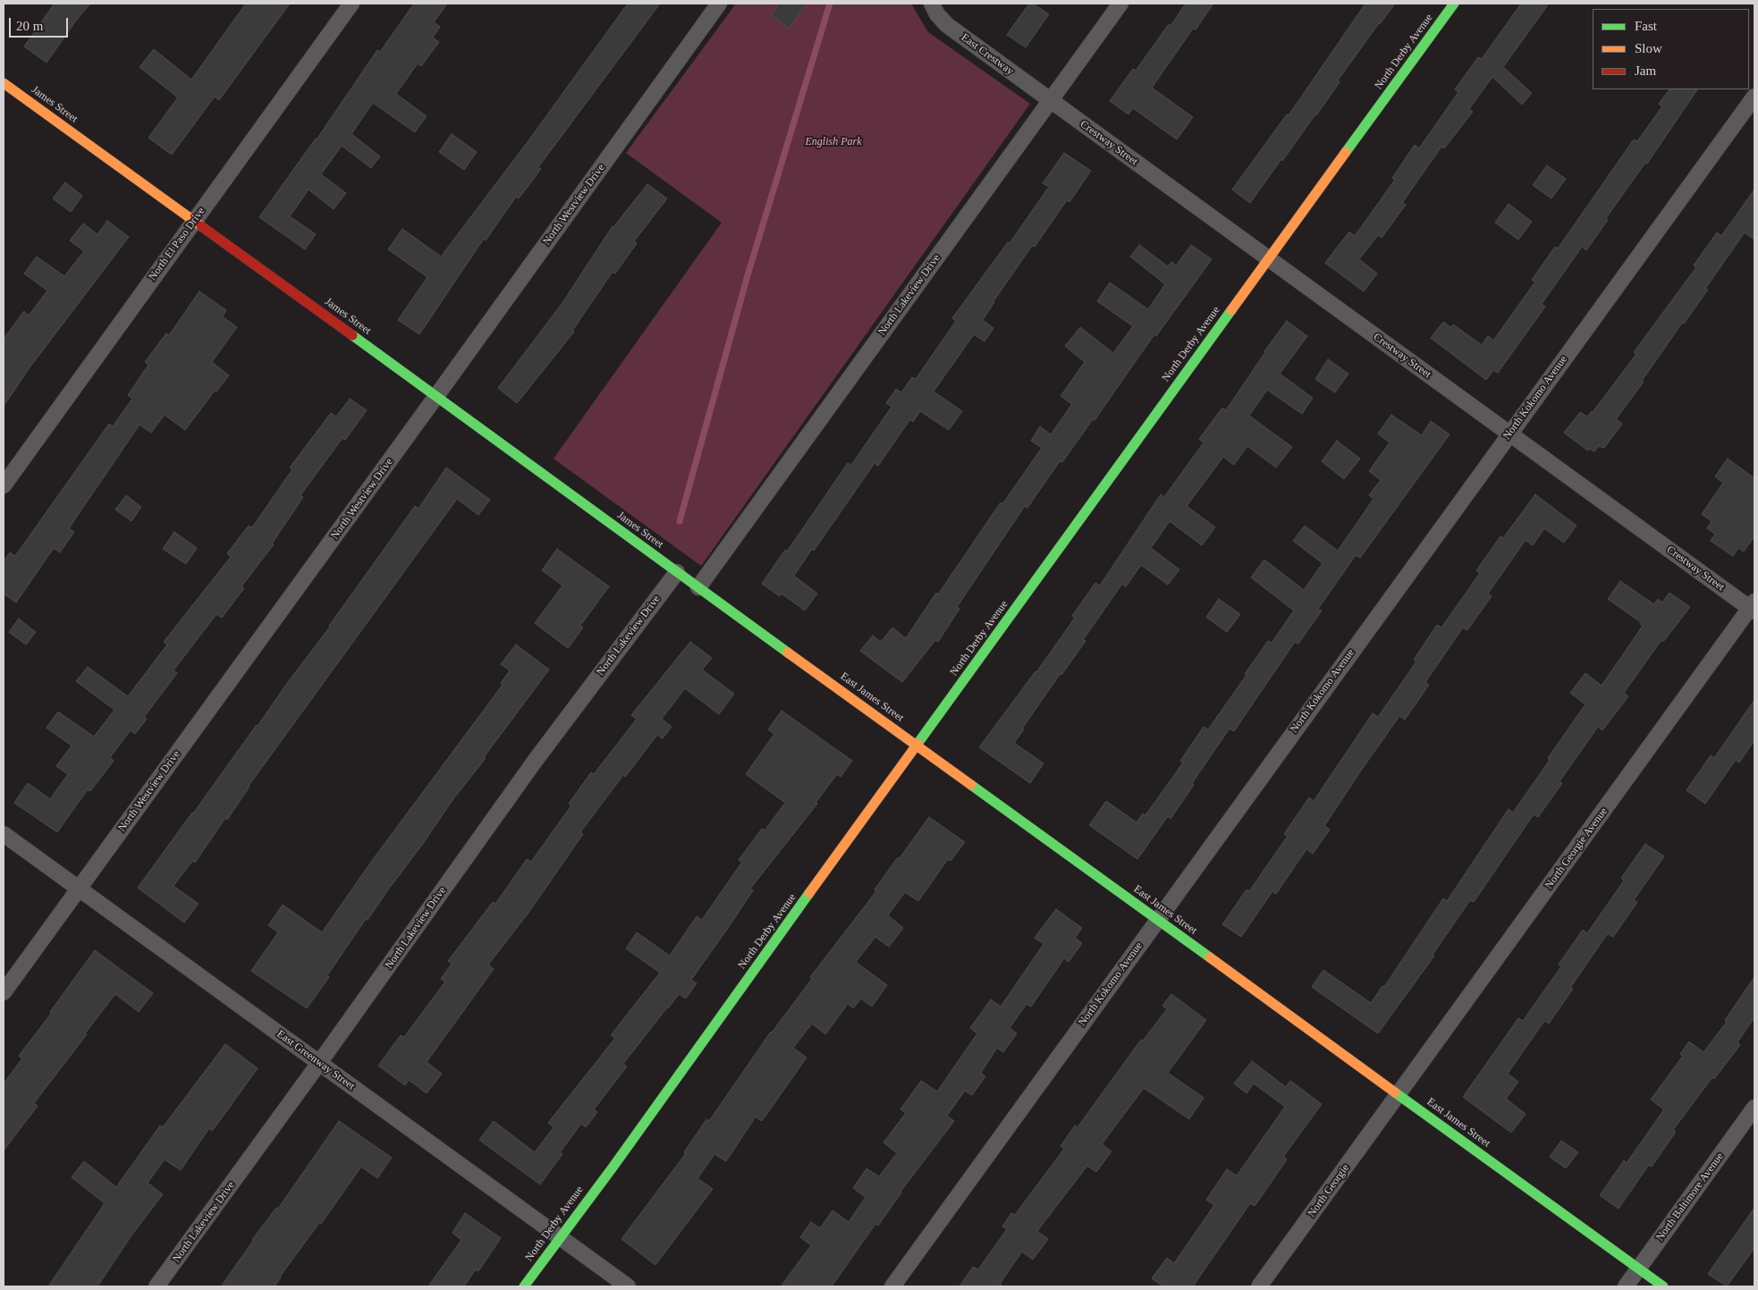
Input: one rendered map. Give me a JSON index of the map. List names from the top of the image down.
{
  "streets": {
    "street": [
      "North Derby Avenue",
      "East Crestway",
      "James Street",
      "Crestway Street",
      "North Westview Drive",
      "North El Paso Drive",
      "North Lakeview Drive",
      "North Kokomo Avenue",
      "East James Street",
      "North Georgie Avenue",
      "East Greenway Street",
      "North Georgie",
      "North Baltimore Avenue"
    ]
  },
  "crossings": [
    ["North Derby Avenue", "Crestway Street"],
    ["North Derby Avenue", "East James Street"],
    ["North Derby Avenue", "East Greenway Street"],
    ["East Crestway", "Crestway Street"],
    ["East Crestway", "North Lakeview Drive"],
    ["James Street", "North Westview Drive"],
    ["James Street", "North El Paso Drive"],
    ["James Street", "North Lakeview Drive"],
    ["James Street", "East James Street"],
    ["Crestway Street", "North Lakeview Drive"],
    ["Crestway Street", "North Kokomo Avenue"],
    ["Crestway Street", "North Georgie Avenue"],
    ["North Westview Drive", "East Greenway Street"],
    ["North Lakeview Drive", "East James Street"],
    ["North Lakeview Drive", "East Greenway Street"],
    ["North Kokomo Avenue", "East James Street"],
    ["East James Street", "North Georgie Avenue"],
    ["East James Street", "North Georgie"],
    ["East James Street", "North Baltimore Avenue"],
    ["North Georgie Avenue", "North Georgie"]
  ],
  "parks": ["English Park"],
  "legend": ["Fast", "Slow", "Jam"],
  "scale_bar": "20 m"
}
